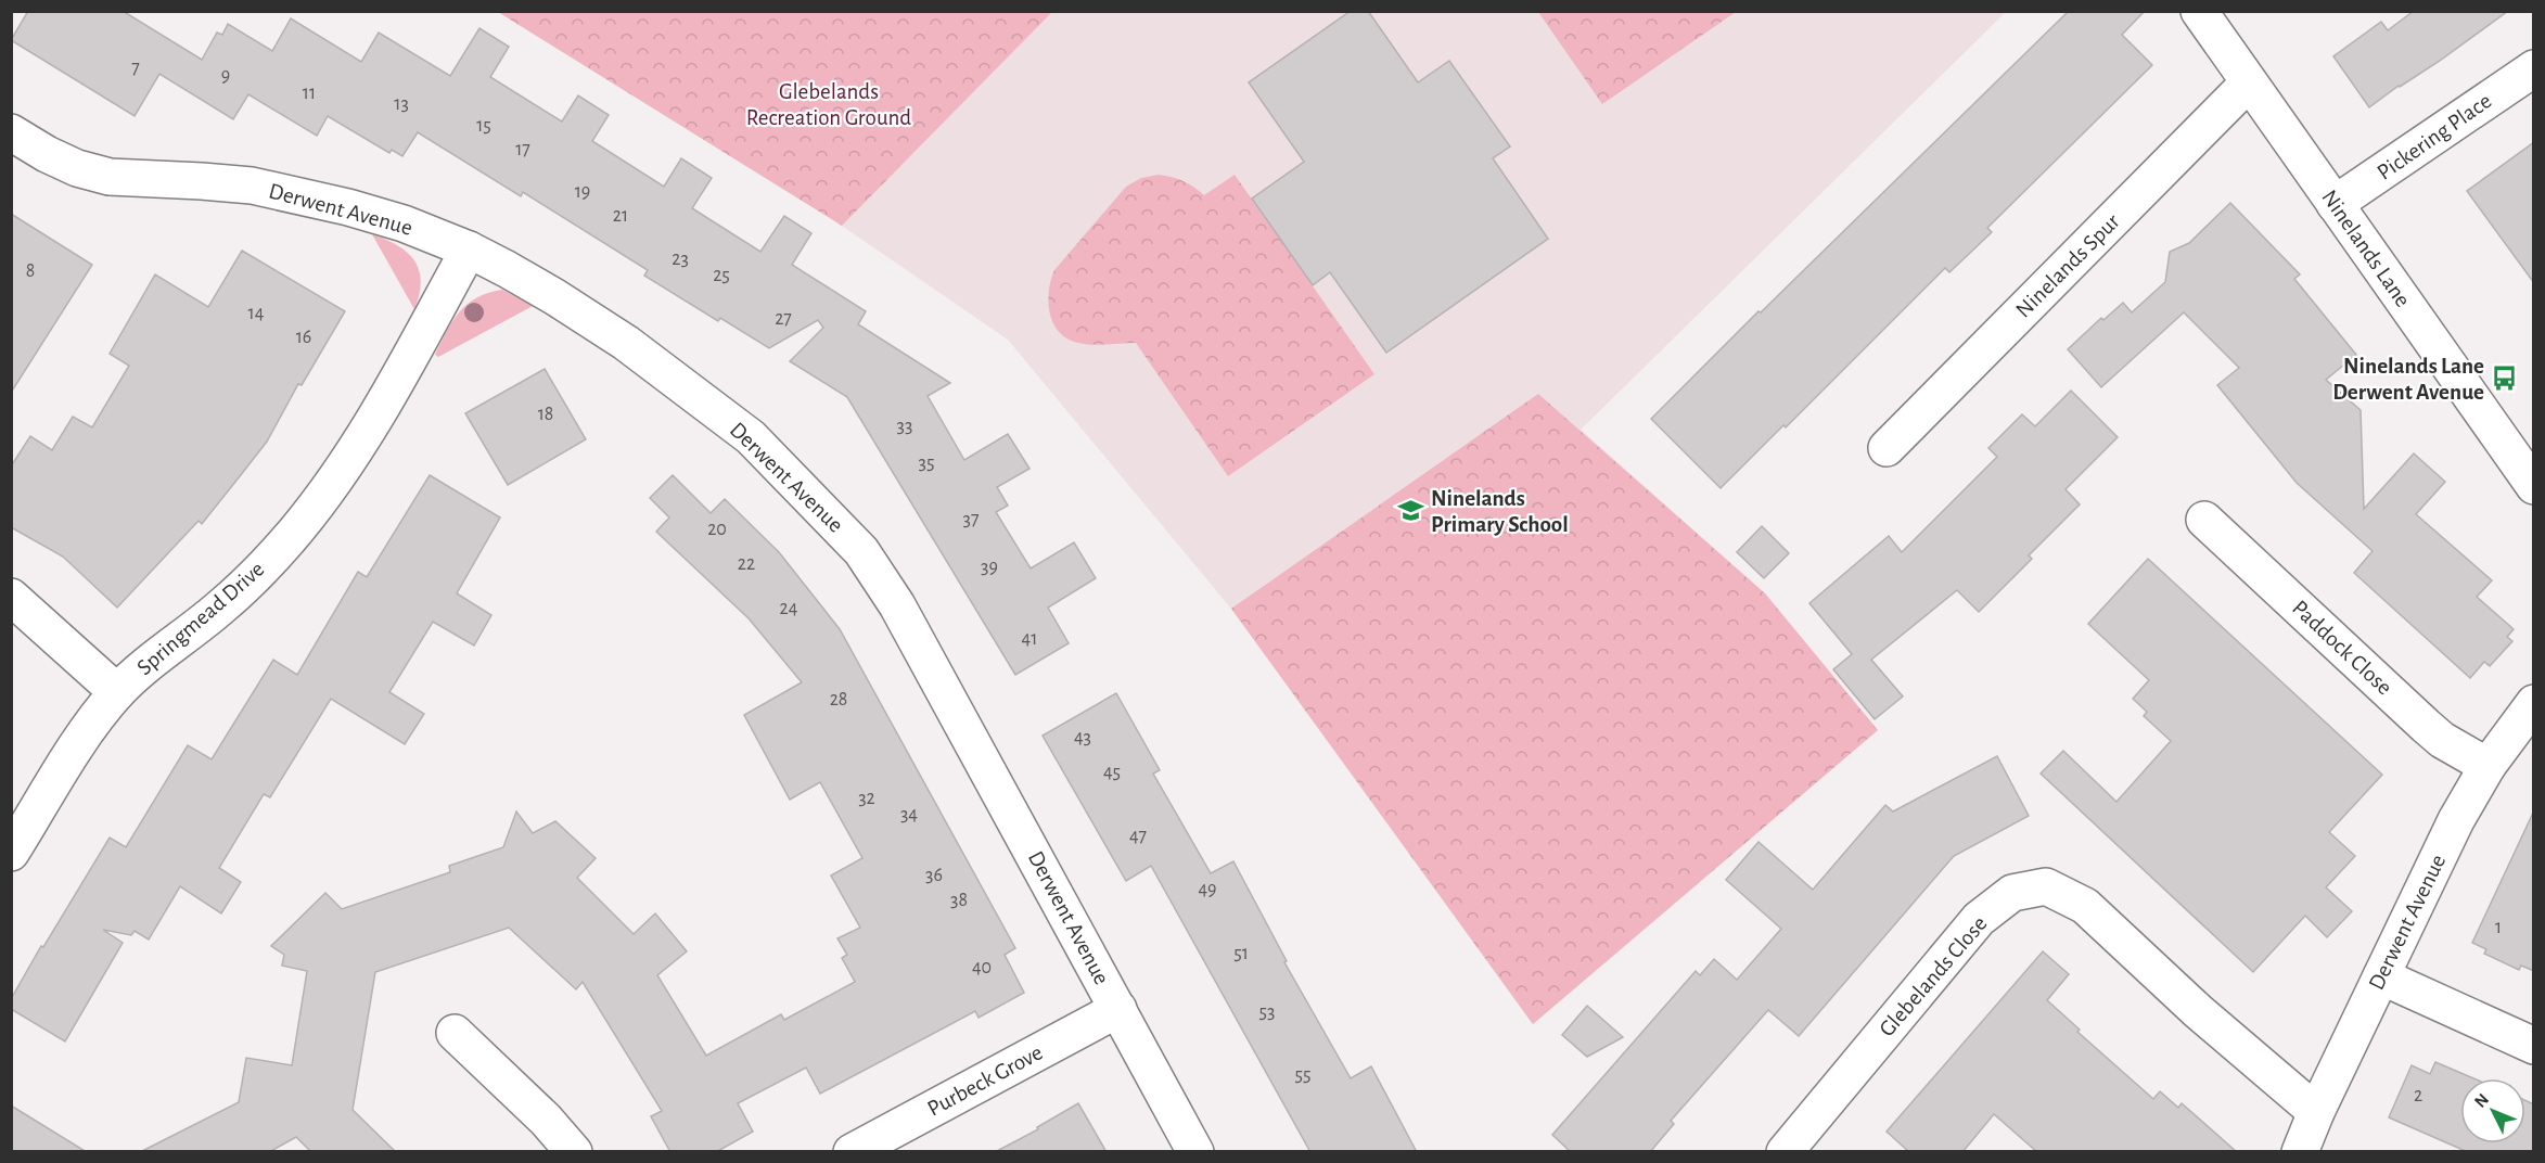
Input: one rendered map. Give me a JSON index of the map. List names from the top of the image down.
{
  "streets": {
    "street": [
      "Pickering Place",
      "Derwent Avenue",
      "Ninelands Lane",
      "Ninelands Spur",
      "Springmead Drive",
      "Paddock Close",
      "Glebelands Close",
      "Purbeck Grove"
    ]
  },
  "crossings": [
    ["Pickering Place", "Ninelands Lane"],
    ["Derwent Avenue", "Springmead Drive"],
    ["Derwent Avenue", "Paddock Close"],
    ["Derwent Avenue", "Glebelands Close"],
    ["Derwent Avenue", "Purbeck Grove"],
    ["Ninelands Lane", "Ninelands Spur"]
  ],
  "parks": ["Glebelands Recreation Ground"],
  "places": {
    "bus stop": ["Ninelands Lane Derwent Avenue"],
    "school or university": ["Ninelands Primary School"]
  },
  "house_numbers": [
    "7",
    "9",
    "11",
    "13",
    "15",
    "17",
    "19",
    "21",
    "23",
    "8",
    "25",
    "14",
    "27",
    "16",
    "18",
    "33",
    "35",
    "37",
    "20",
    "22",
    "39",
    "24",
    "41",
    "28",
    "43",
    "45",
    "32",
    "34",
    "47",
    "36",
    "49",
    "38",
    "1",
    "51",
    "40",
    "53",
    "55",
    "2"
  ],
  "north": "top left"
}
